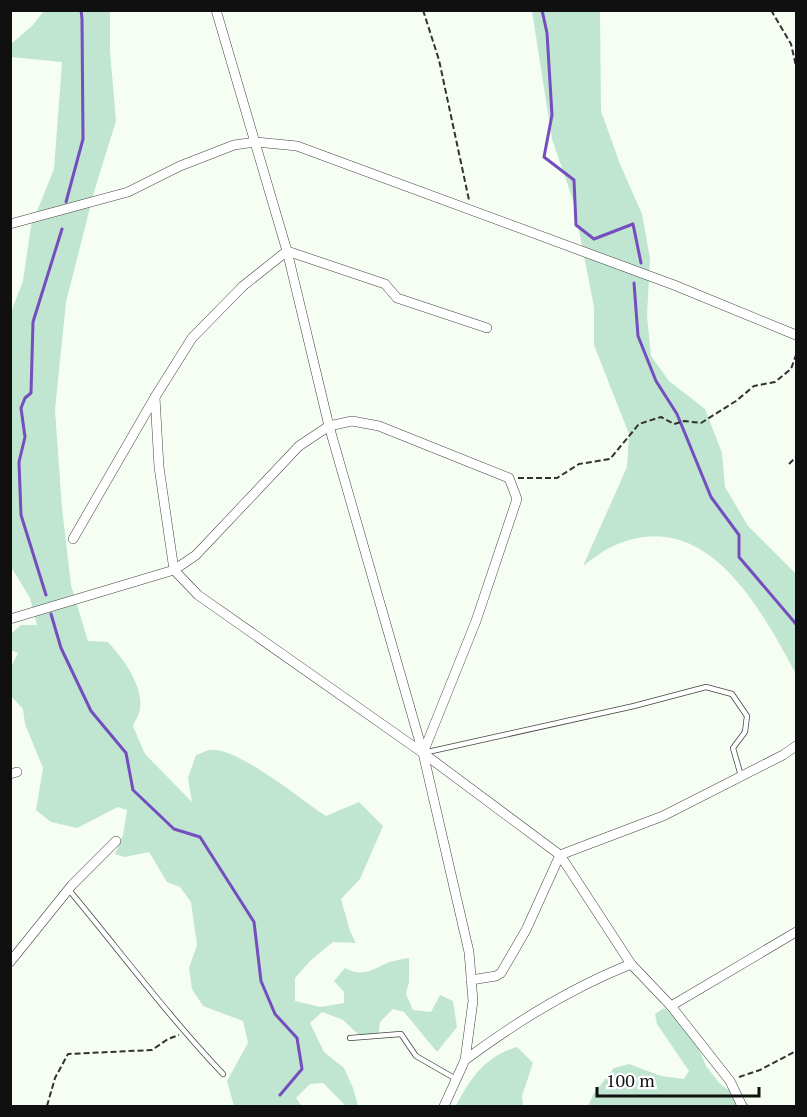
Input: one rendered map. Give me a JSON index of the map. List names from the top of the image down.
{
  "scale_bar": "100 m"
}
